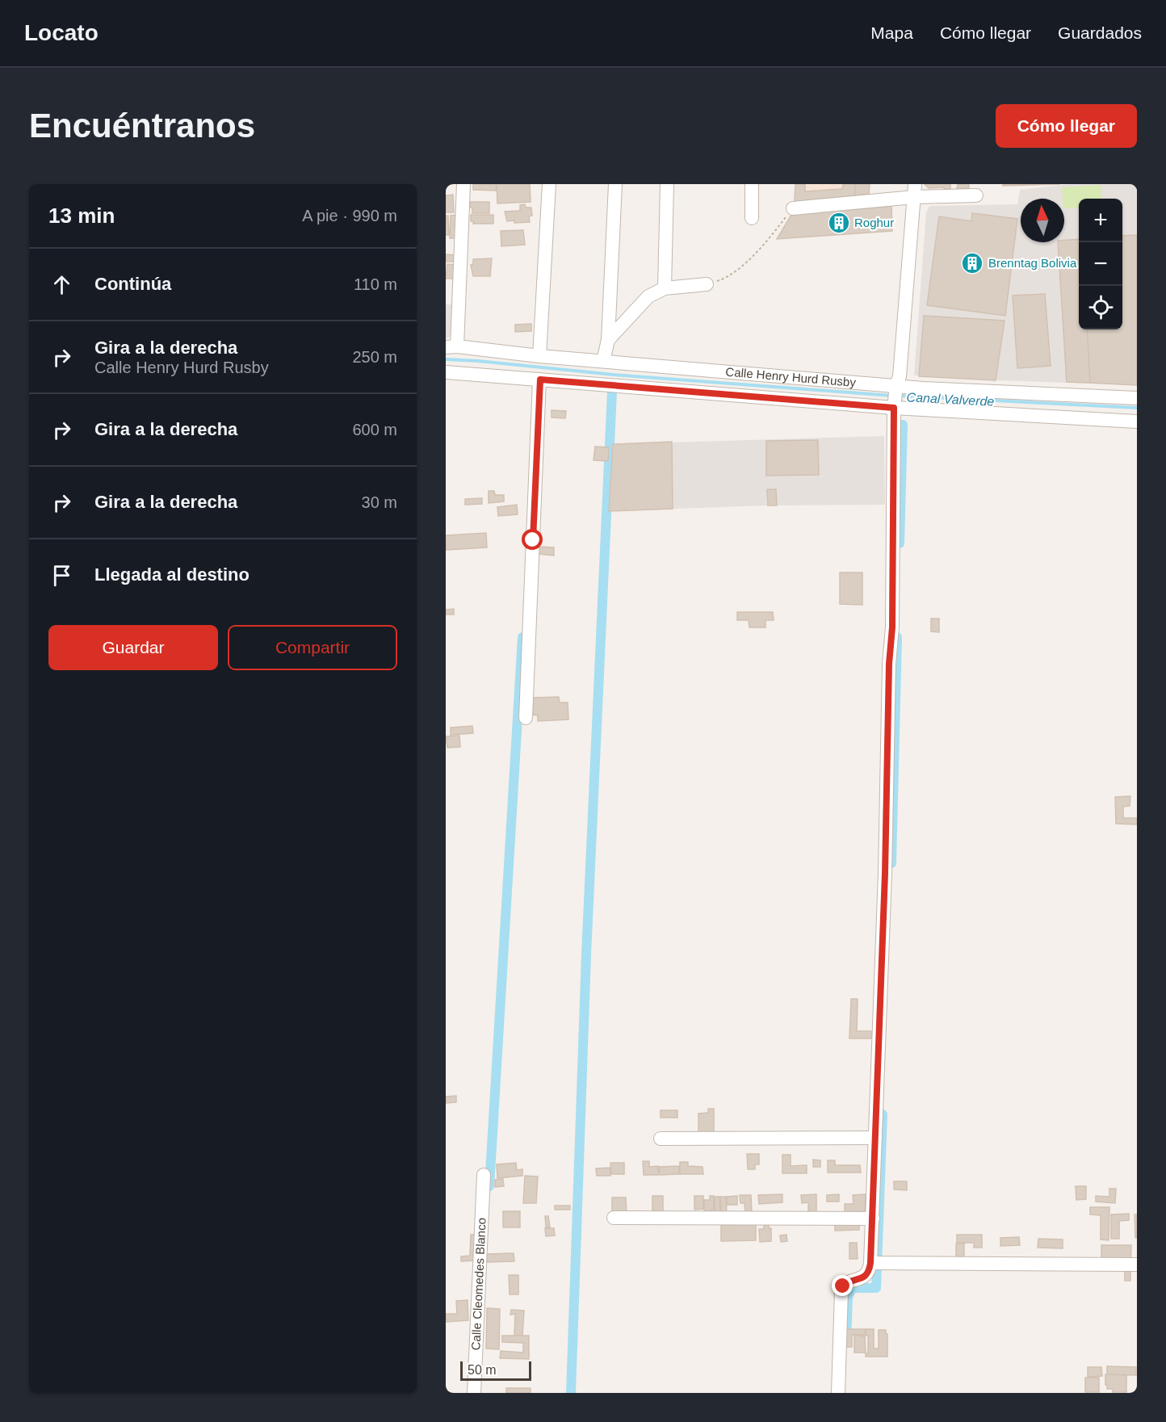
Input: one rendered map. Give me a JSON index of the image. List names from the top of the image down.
{
  "streets": {
    "street": ["Calle Henry Hurd Rusby", "Calle Cleomedes Blanco"]
  },
  "water": ["Canal Valverde"],
  "places": {
    "building": ["Roghur", "Brenntag Bolivia"]
  },
  "scale_bar": "50 m",
  "north": "top",
  "page": {
    "header": "Locato",
    "nav": ["Mapa", "Cómo llegar", "Guardados"],
    "buttons": [
      "Cómo llegar",
      ["Guardar", "Compartir"]
    ],
    "title": "Encuéntranos",
    "heading": ["13 min", "A pie · 990 m"],
    "map_buttons": ["+", "−"],
    "list": [
      ["Continúa", "110 m"],
      ["Gira a la derecha", "Calle Henry Hurd Rusby", "250 m"],
      ["Gira a la derecha", "600 m"],
      ["Gira a la derecha", "30 m"],
      "Llegada al destino"
    ],
    "scale": "50 m"
  }
}
